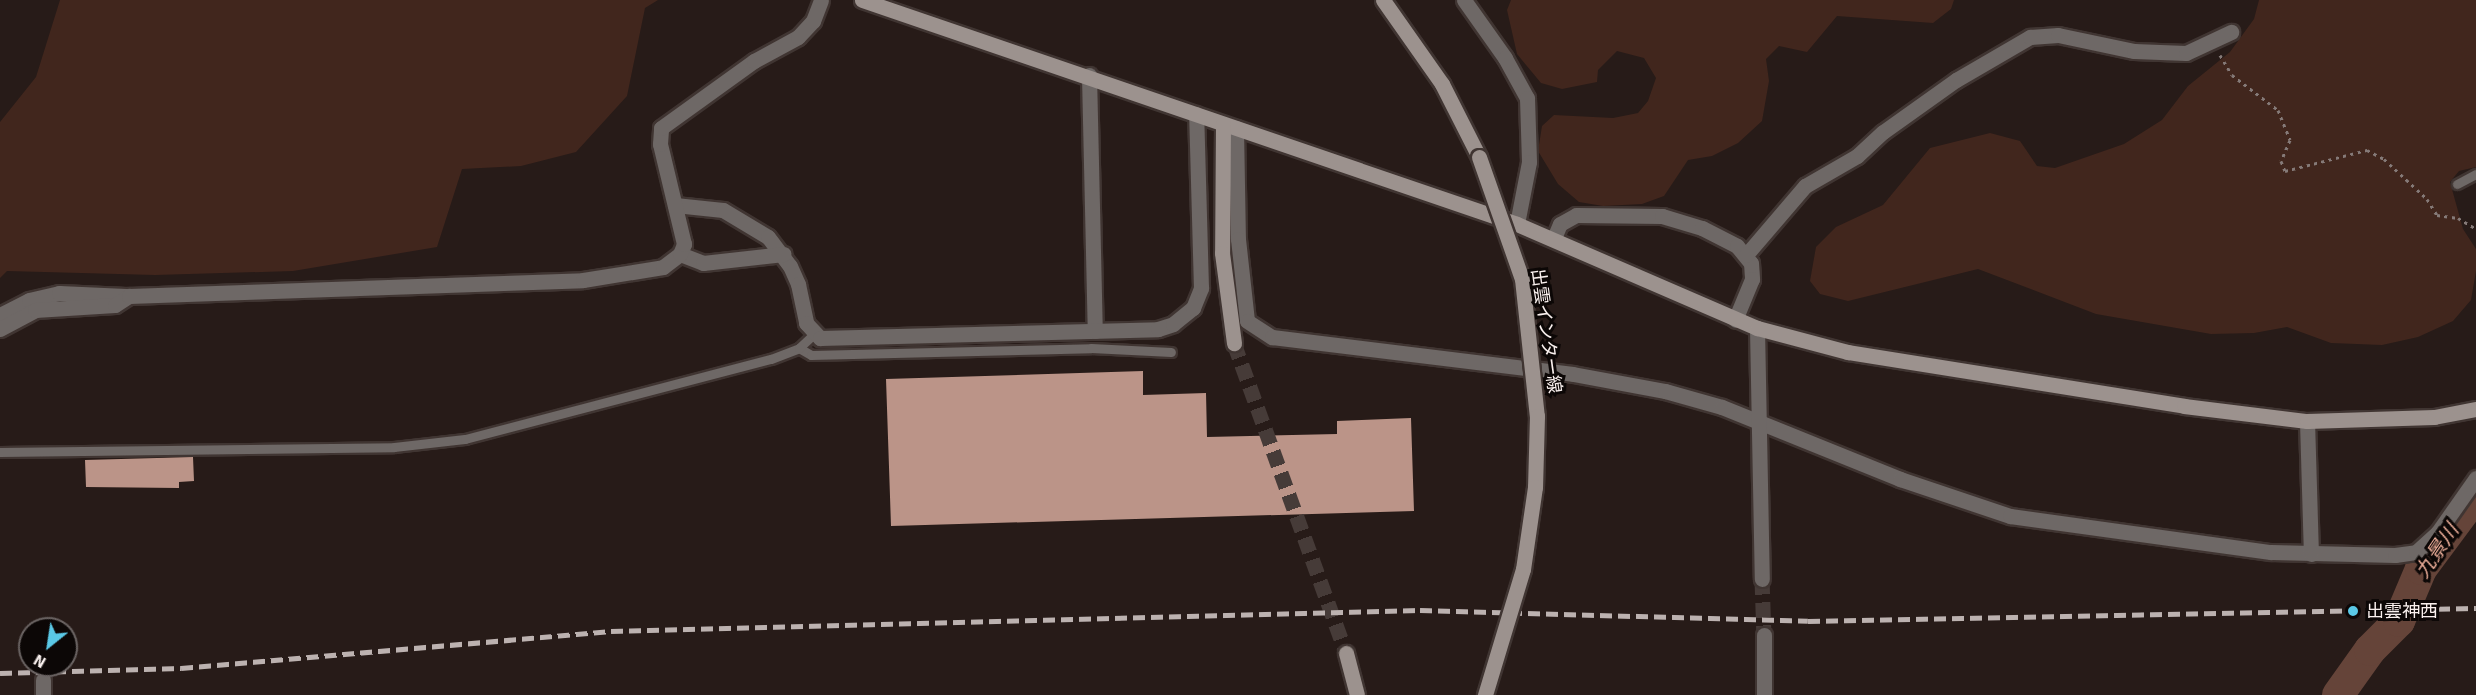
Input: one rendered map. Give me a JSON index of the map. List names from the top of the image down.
{
  "streets": {
    "street": ["出雲インター線"]
  },
  "water": ["九景川"],
  "places": ["出雲神西"],
  "north": "bottom left"
}
